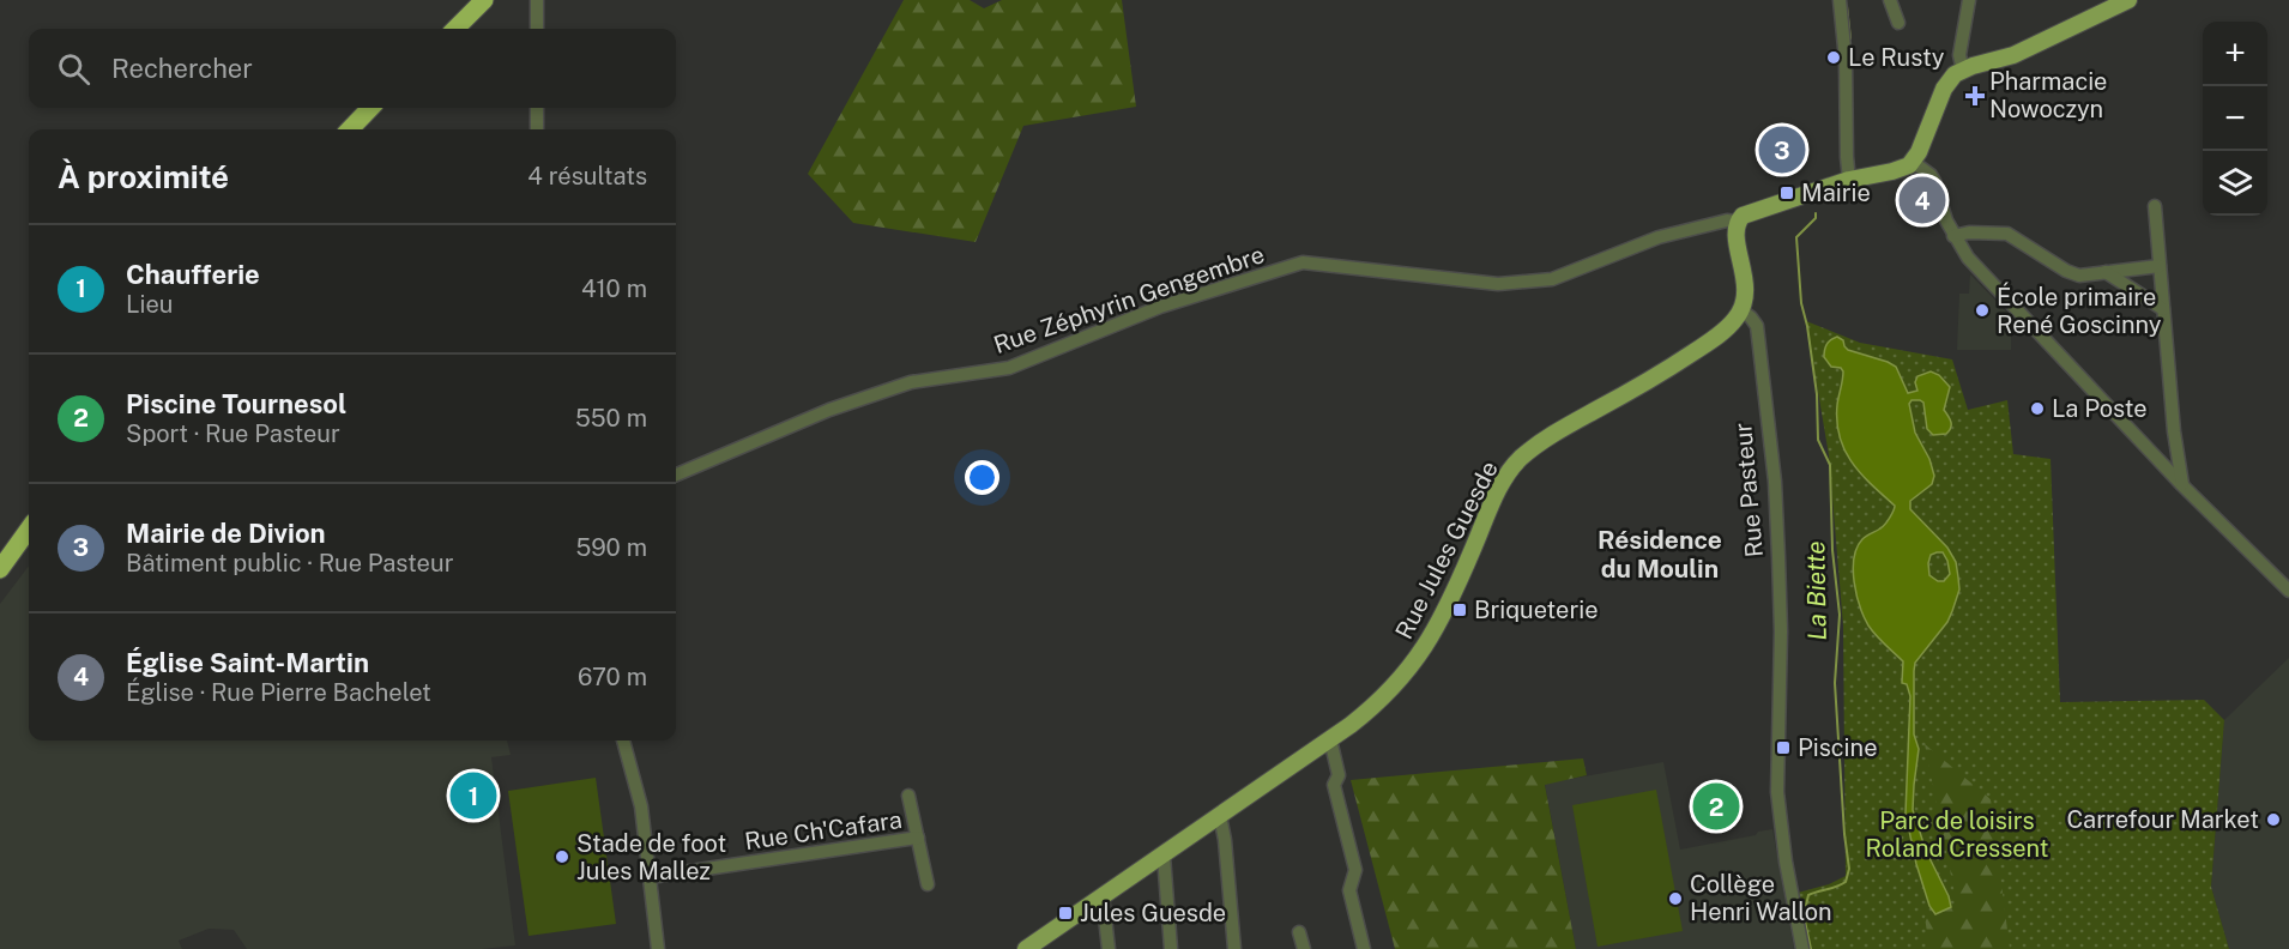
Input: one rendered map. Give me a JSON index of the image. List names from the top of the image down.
{
  "streets": {
    "main road": ["Rue Jules Guesde"],
    "street": ["Rue Zéphyrin Gengembre", "Rue Pasteur", "Rue Ch'Cafara"]
  },
  "crossings": [
    ["Rue Pasteur", "Rue Jules Guesde"]
  ],
  "districts": ["Résidence du Moulin"],
  "water": ["La Biette"],
  "parks": ["Parc de loisirs Roland Cressent"],
  "places": {
    "other": [
      "Le Rusty",
      "École primaire René Goscinny",
      "La Poste",
      "Carrefour Market",
      "Stade de foot Jules Mallez",
      "Collège Henri Wallon"
    ],
    "health": ["Pharmacie Nowoczyn"],
    "transit": [
      "Mairie",
      "Briqueterie",
      "Piscine",
      "Jules Guesde"
    ]
  },
  "page": {
    "map_buttons": ["+", "−"],
    "search": "Rechercher",
    "pins": [
      "3",
      "4",
      "1",
      "2"
    ],
    "heading": ["À proximité", "4 résultats"],
    "list": [
      {
        "mark": "1",
        "name": "Chaufferie",
        "note": "Lieu",
        "value": "410 m"
      },
      {
        "mark": "2",
        "name": "Piscine Tournesol",
        "note": "Sport · Rue Pasteur",
        "value": "550 m"
      },
      {
        "mark": "3",
        "name": "Mairie de Divion",
        "note": "Bâtiment public · Rue Pasteur",
        "value": "590 m"
      },
      {
        "mark": "4",
        "name": "Église Saint-Martin",
        "note": "Église · Rue Pierre Bachelet",
        "value": "670 m"
      }
    ]
  }
}
